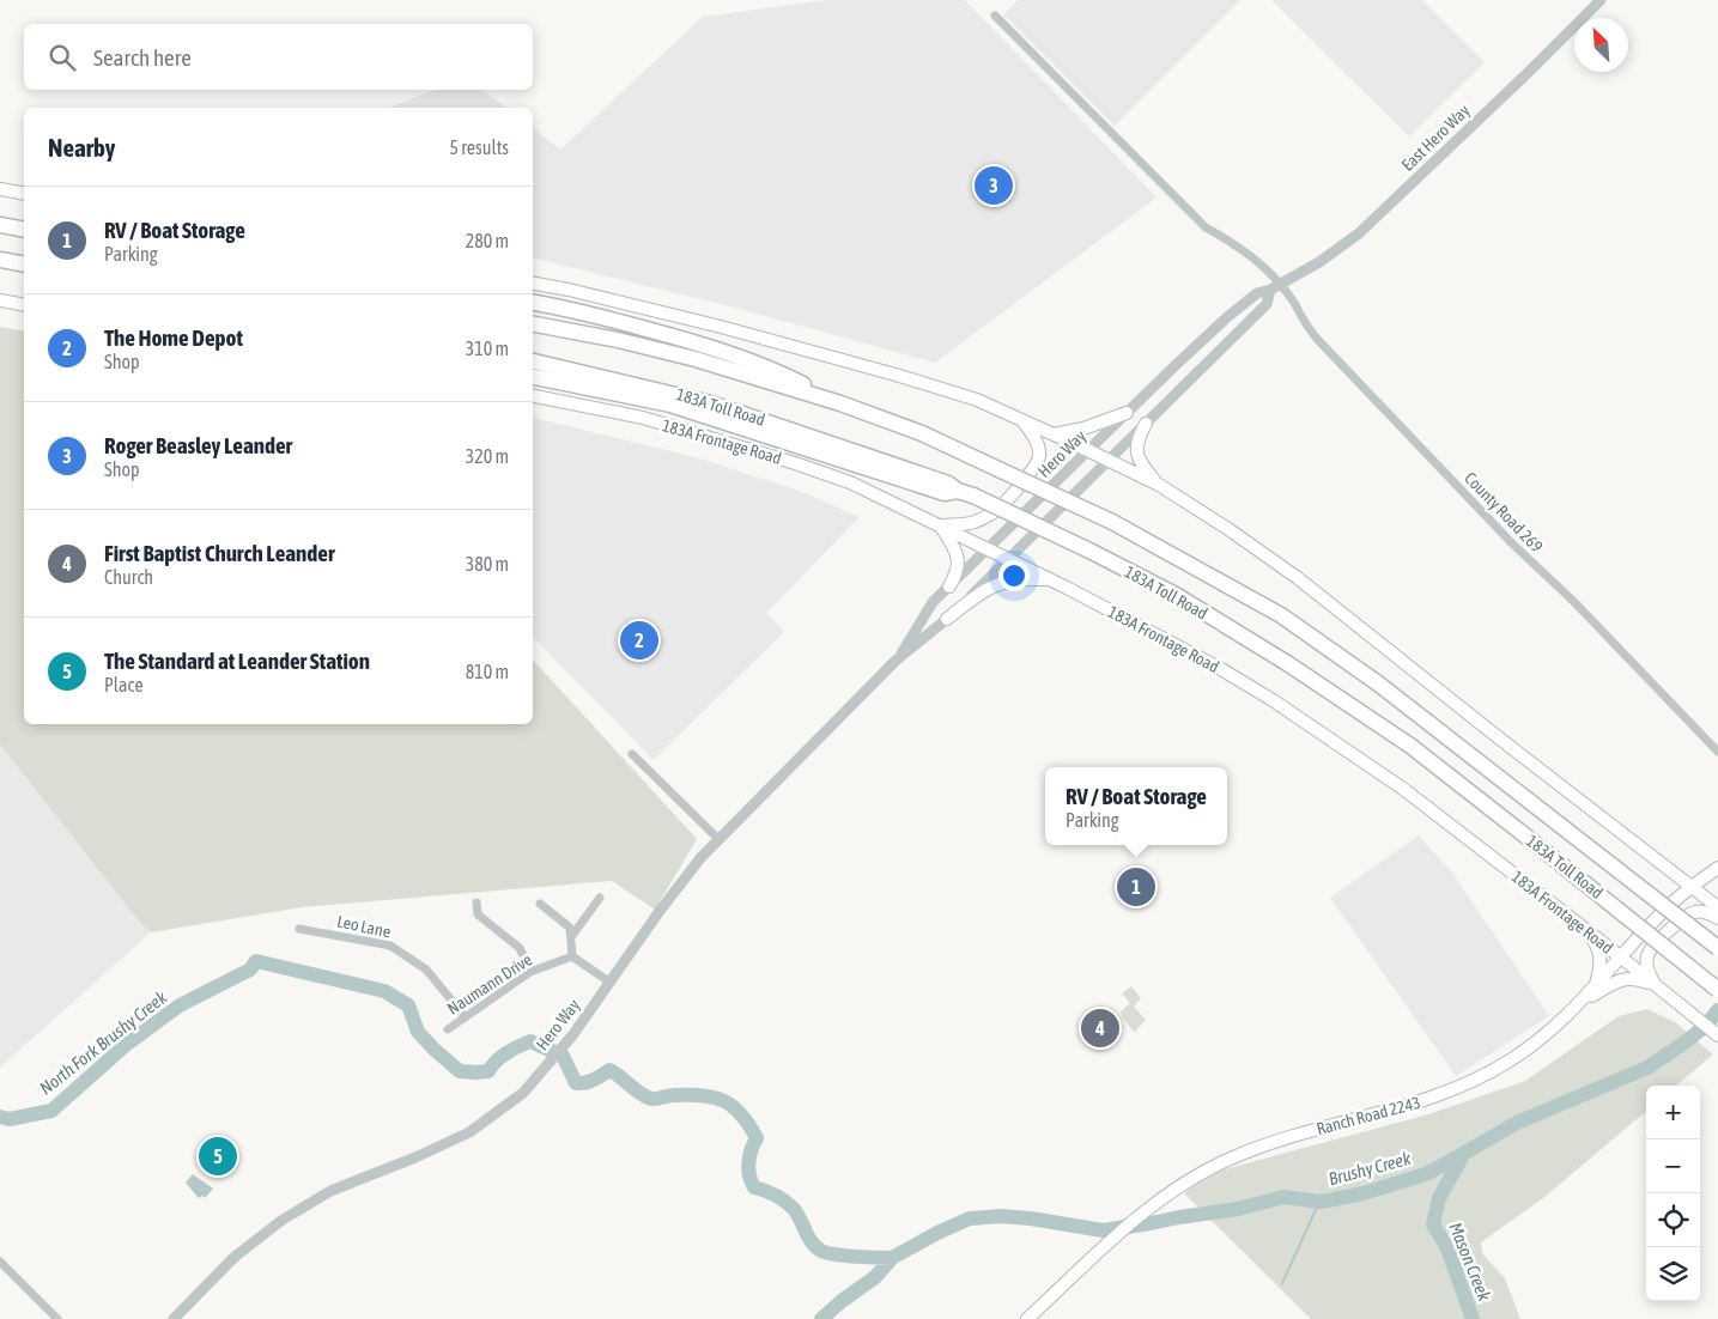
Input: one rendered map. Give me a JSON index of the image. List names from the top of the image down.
{
  "streets": {
    "highway": ["183A Toll Road"],
    "main road": ["183A Frontage Road", "Ranch Road 2243"],
    "street": [
      "East Hero Way",
      "Hero Way",
      "County Road 269",
      "Leo Lane",
      "Naumann Drive"
    ]
  },
  "crossings": [
    ["East Hero Way", "Hero Way"],
    ["East Hero Way", "County Road 269"],
    ["183A Frontage Road", "Hero Way"],
    ["183A Frontage Road", "Ranch Road 2243"],
    ["Hero Way", "County Road 269"],
    ["Leo Lane", "Naumann Drive"]
  ],
  "water": ["North Fork Brushy Creek", "Brushy Creek", "Mason Creek"],
  "north": "top left",
  "page": {
    "search": "Search here",
    "heading": ["Nearby", "5 results"],
    "pins": [
      "3",
      "2",
      "1",
      "4",
      "5"
    ],
    "list": [
      {
        "mark": "1",
        "name": "RV / Boat Storage",
        "note": "Parking",
        "value": "280 m"
      },
      {
        "mark": "2",
        "name": "The Home Depot",
        "note": "Shop",
        "value": "310 m"
      },
      {
        "mark": "3",
        "name": "Roger Beasley Leander",
        "note": "Shop",
        "value": "320 m"
      },
      {
        "mark": "4",
        "name": "First Baptist Church Leander",
        "note": "Church",
        "value": "380 m"
      },
      {
        "mark": "5",
        "name": "The Standard at Leander Station",
        "note": "Place",
        "value": "810 m"
      }
    ],
    "popup": ["RV / Boat Storage", "Parking"],
    "map_buttons": ["+", "−"]
  }
}
